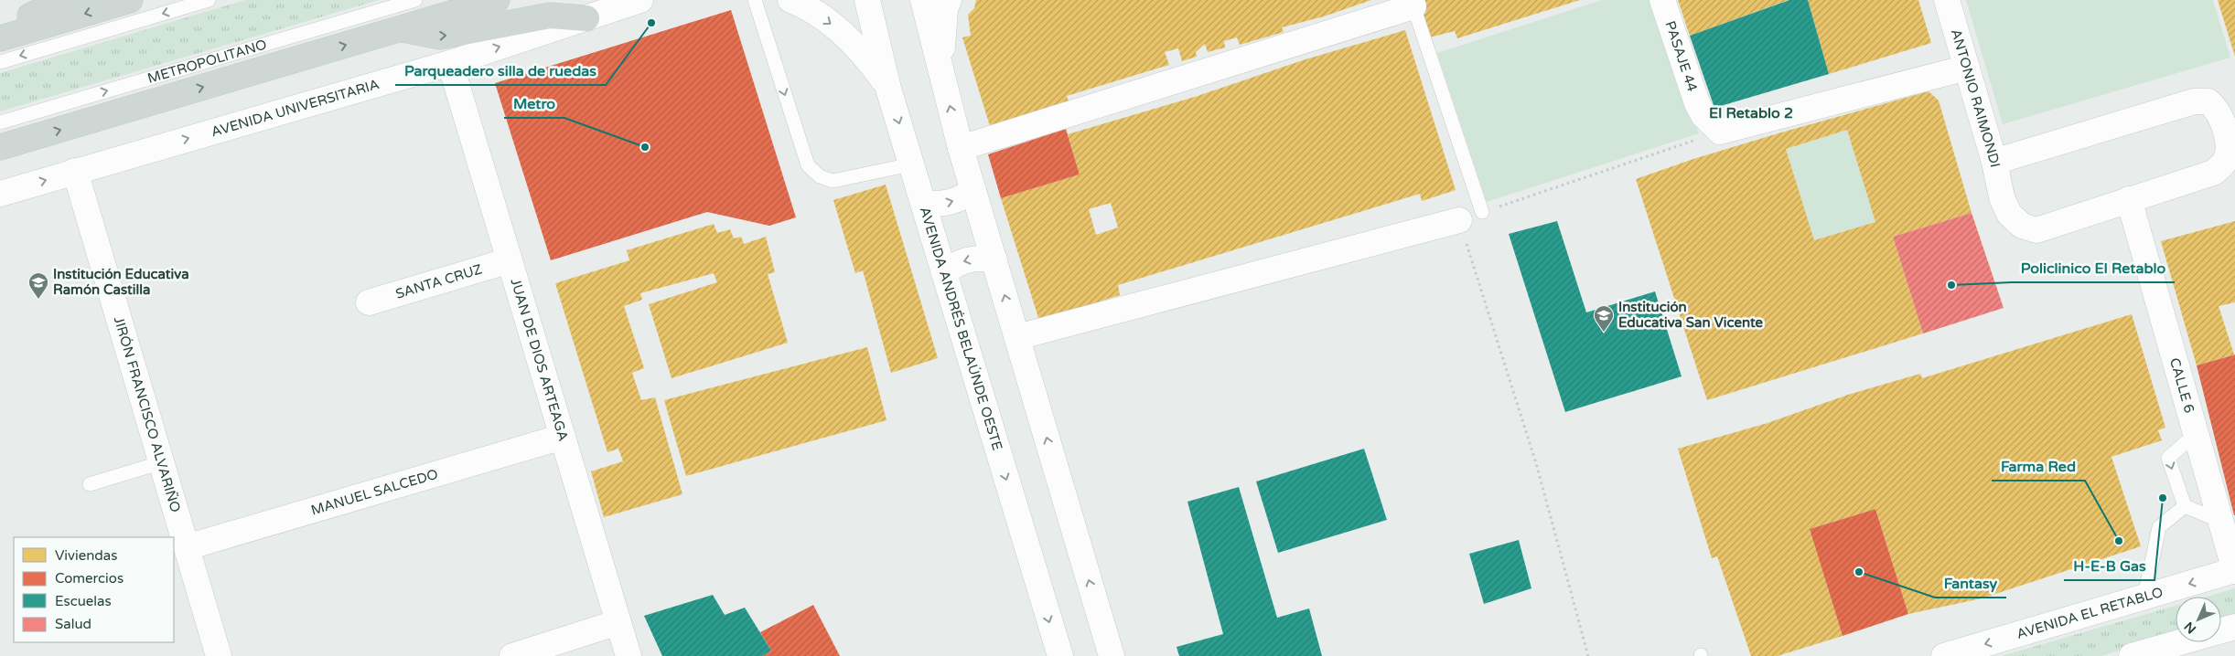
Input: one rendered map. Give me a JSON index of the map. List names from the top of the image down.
{
  "streets": {
    "street": [
      "PASAJE 44",
      "ANTONIO RAIMONDI",
      "AVENIDA UNIVERSITARIA",
      "SANTA CRUZ",
      "AVENIDA ANDRÉS BELAÚNDE OESTE",
      "JUAN DE DIOS ARTEAGA",
      "CALLE 6",
      "JIRÓN FRANCISCO ALVARIÑO",
      "MANUEL SALCEDO",
      "AVENIDA EL RETABLO"
    ],
    "lane": ["METROPOLITANO"]
  },
  "crossings": [
    ["ANTONIO RAIMONDI", "CALLE 6"],
    ["AVENIDA UNIVERSITARIA", "JUAN DE DIOS ARTEAGA"],
    ["AVENIDA UNIVERSITARIA", "JIRÓN FRANCISCO ALVARIÑO"],
    ["SANTA CRUZ", "JUAN DE DIOS ARTEAGA"],
    ["JUAN DE DIOS ARTEAGA", "MANUEL SALCEDO"],
    ["CALLE 6", "AVENIDA EL RETABLO"],
    ["JIRÓN FRANCISCO ALVARIÑO", "MANUEL SALCEDO"]
  ],
  "one_way": ["AVENIDA UNIVERSITARIA"],
  "districts": ["El Retablo 2"],
  "places": {
    "other": [
      "Parqueadero silla de ruedas",
      "Metro",
      "Policlinico El Retablo",
      "H-E-B Gas",
      "Farma Red",
      "Fantasy"
    ],
    "school or university": ["Institución Educativa Ramón Castilla", "Institución Educativa San Vicente"]
  },
  "legend": [
    "Viviendas",
    "Comercios",
    "Escuelas",
    "Salud"
  ],
  "north": "bottom left"
}
